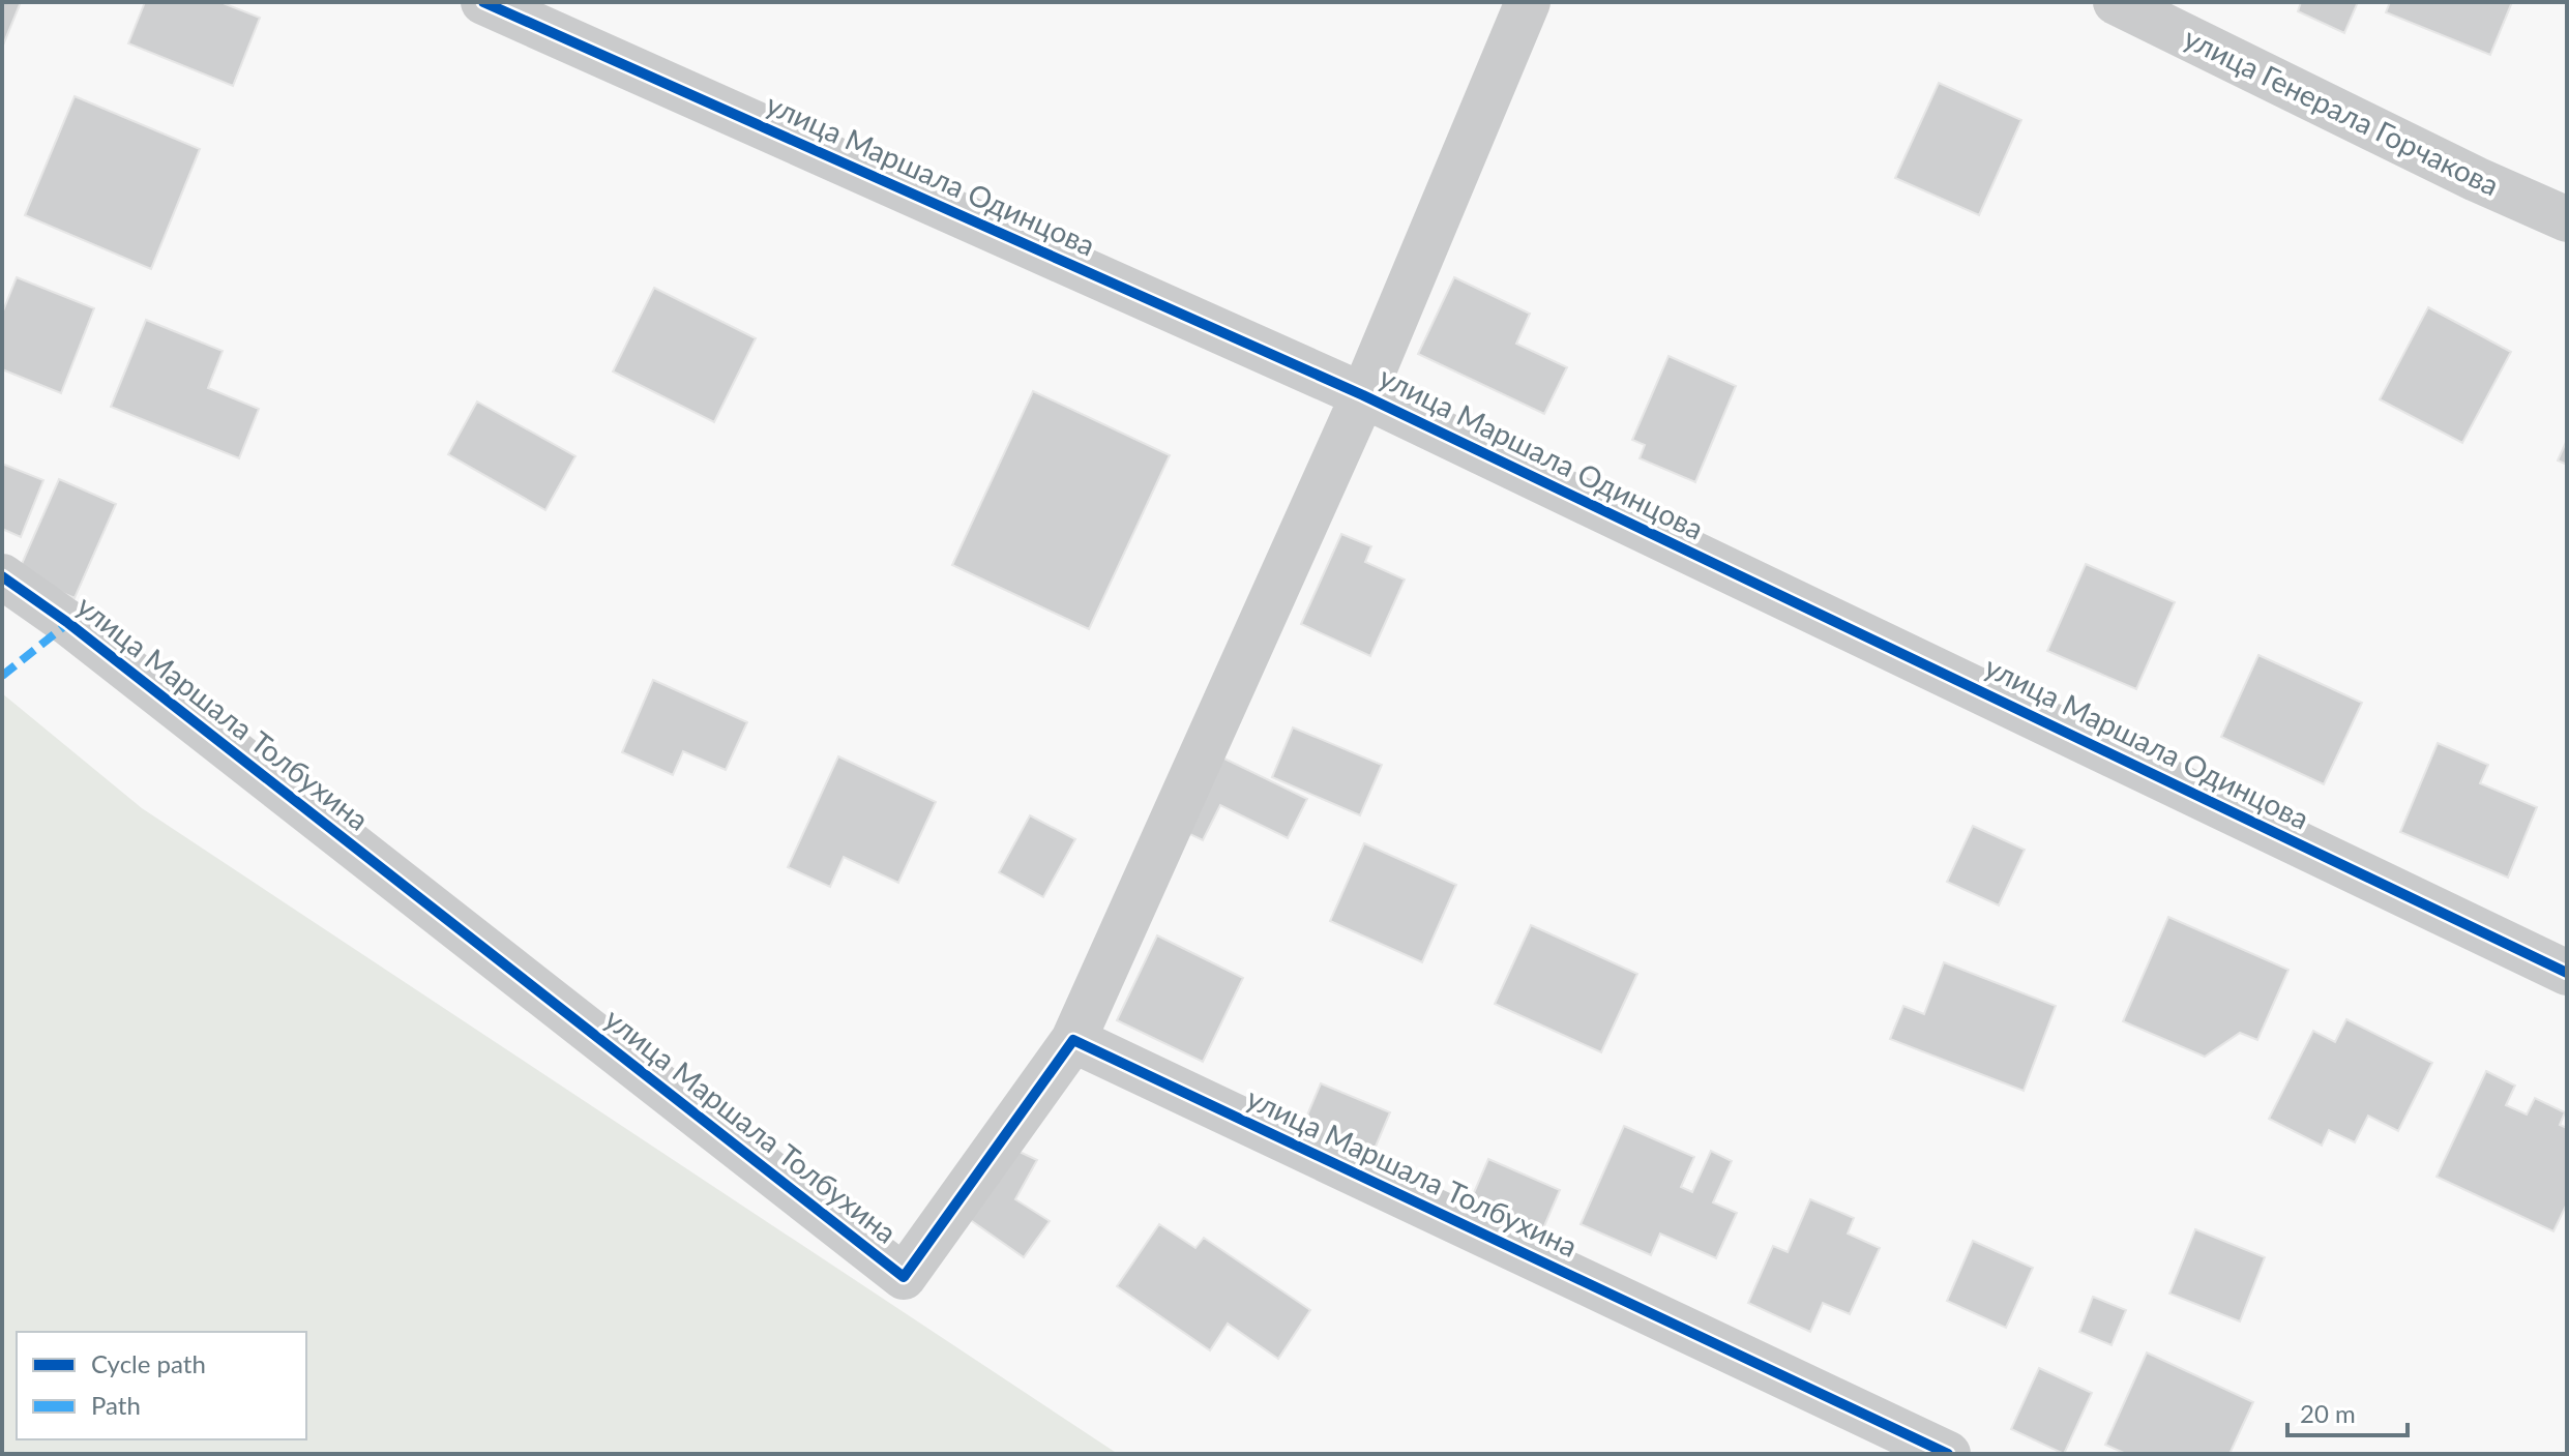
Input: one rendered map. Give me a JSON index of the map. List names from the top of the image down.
{
  "streets": {
    "street": ["улица Генерала Горчакова", "улица Маршала Одинцова", "улица Маршала Толбухина"]
  },
  "legend": ["Cycle path", "Path"],
  "scale_bar": "20 m"
}
